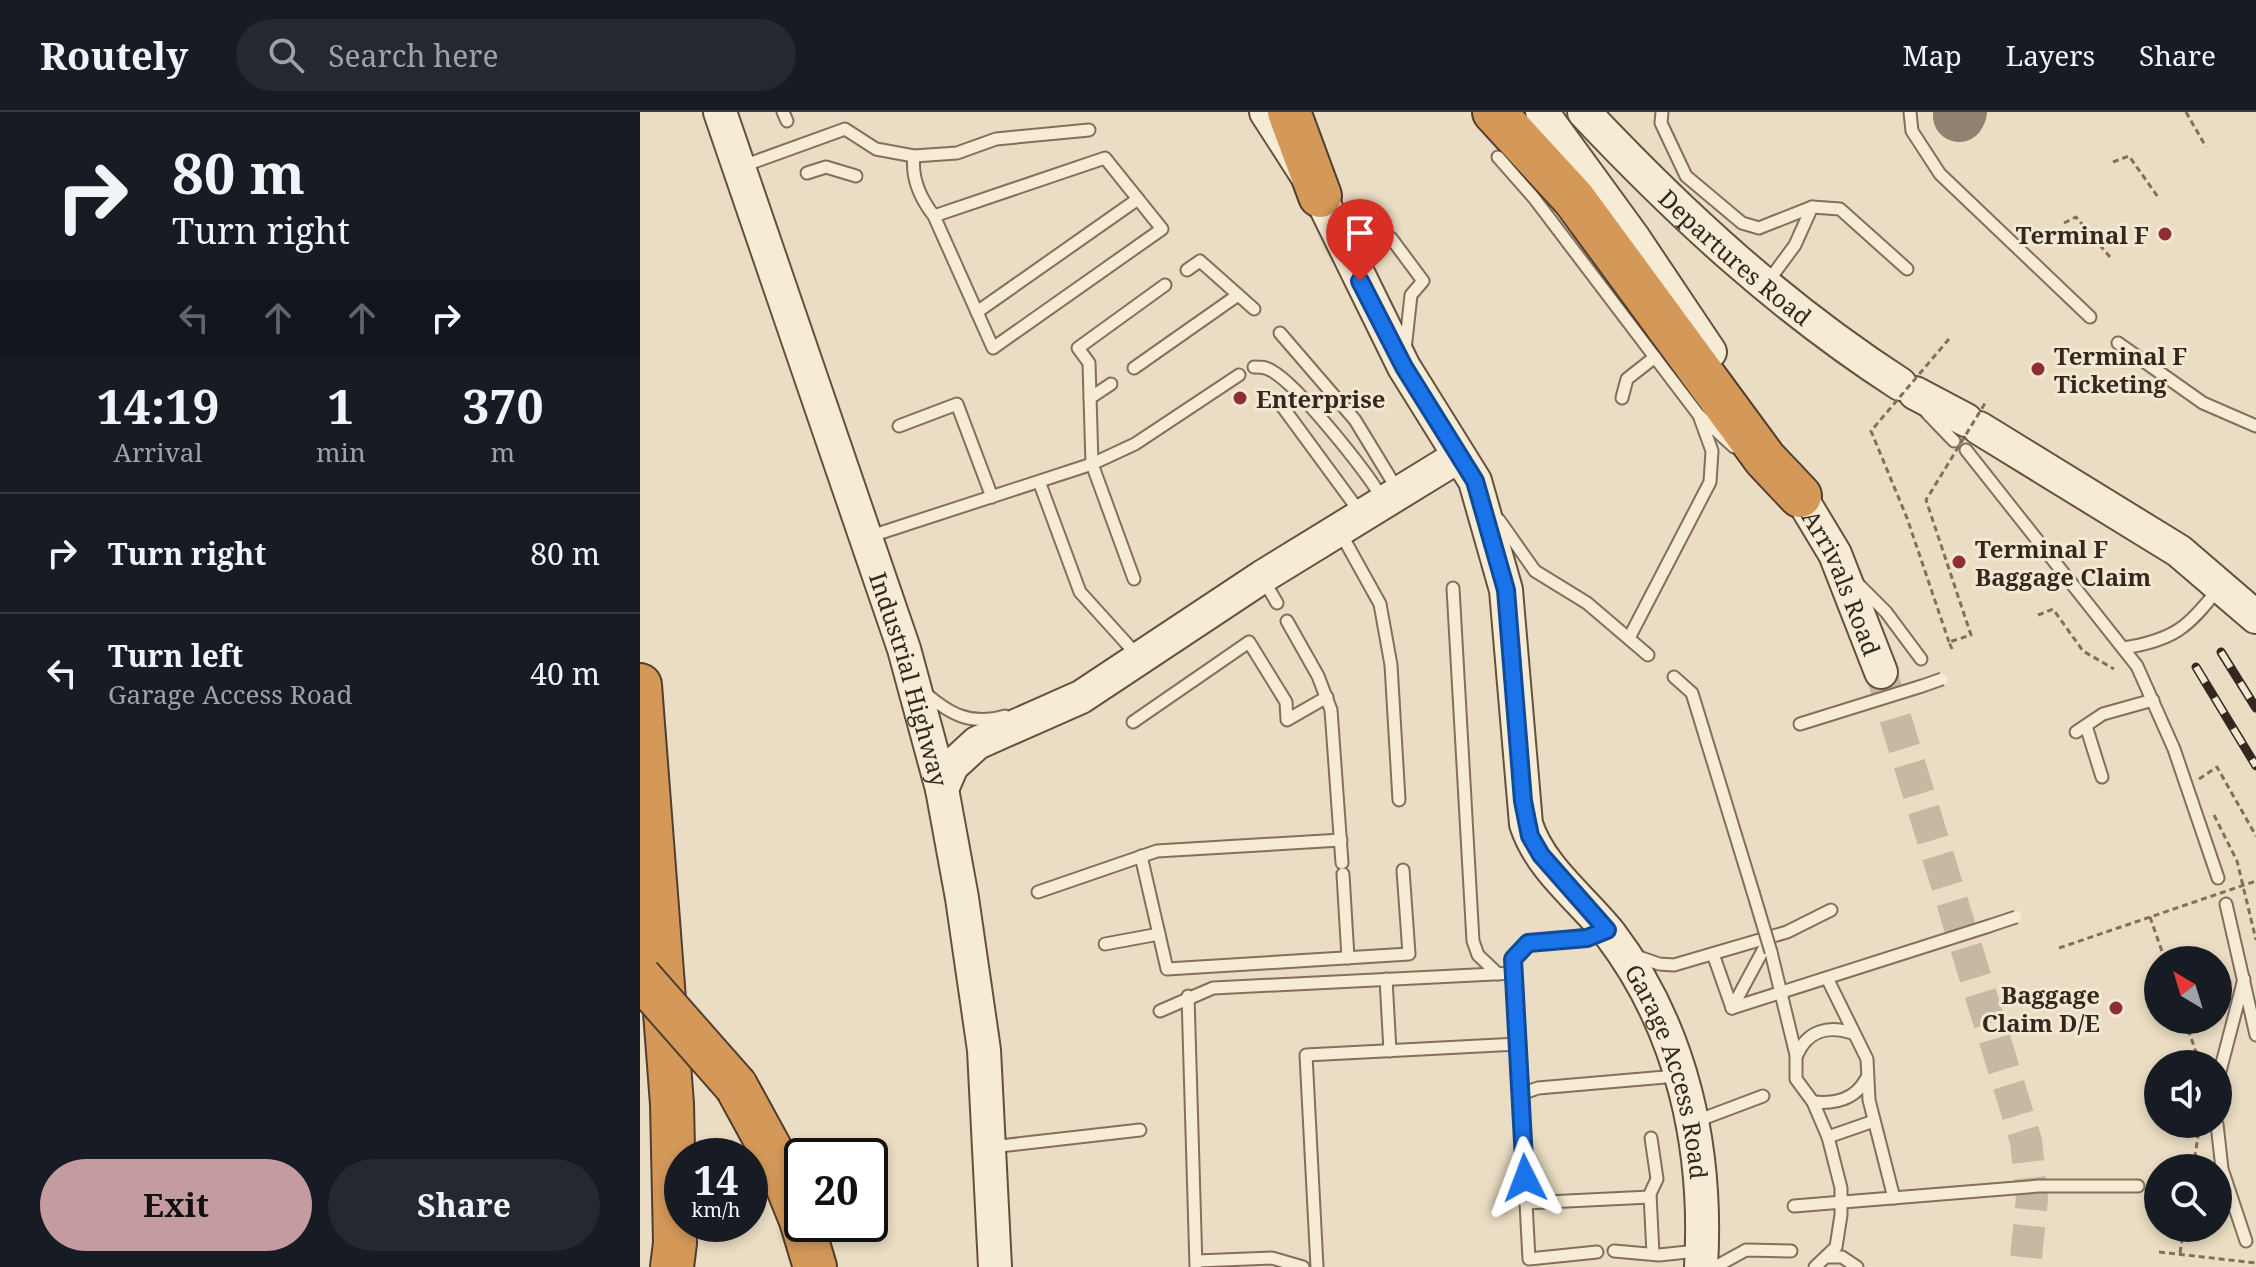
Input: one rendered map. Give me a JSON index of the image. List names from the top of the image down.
{
  "streets": {
    "street": [
      "Departures Road",
      "Arrivals Road",
      "Industrial Highway",
      "Garage Access Road"
    ]
  },
  "places": [
    "Terminal F",
    "Terminal F Ticketing",
    "Enterprise",
    "Terminal F Baggage Claim",
    "Baggage Claim D/E"
  ],
  "north": "top left",
  "page": {
    "header": "Routely",
    "search": "Search here",
    "nav": ["Map", "Layers", "Share"],
    "turn": ["80 m", "Turn right"],
    "eta": [
      "14:19",
      "Arrival",
      "1",
      "min",
      "370",
      "m"
    ],
    "list": [
      {
        "name": "Turn right",
        "value": "80 m"
      },
      {
        "name": "Turn left",
        "note": "Garage Access Road",
        "value": "40 m"
      }
    ],
    "speed": "14 km/h",
    "limit": "20",
    "buttons": ["Exit", "Share"]
  }
}
